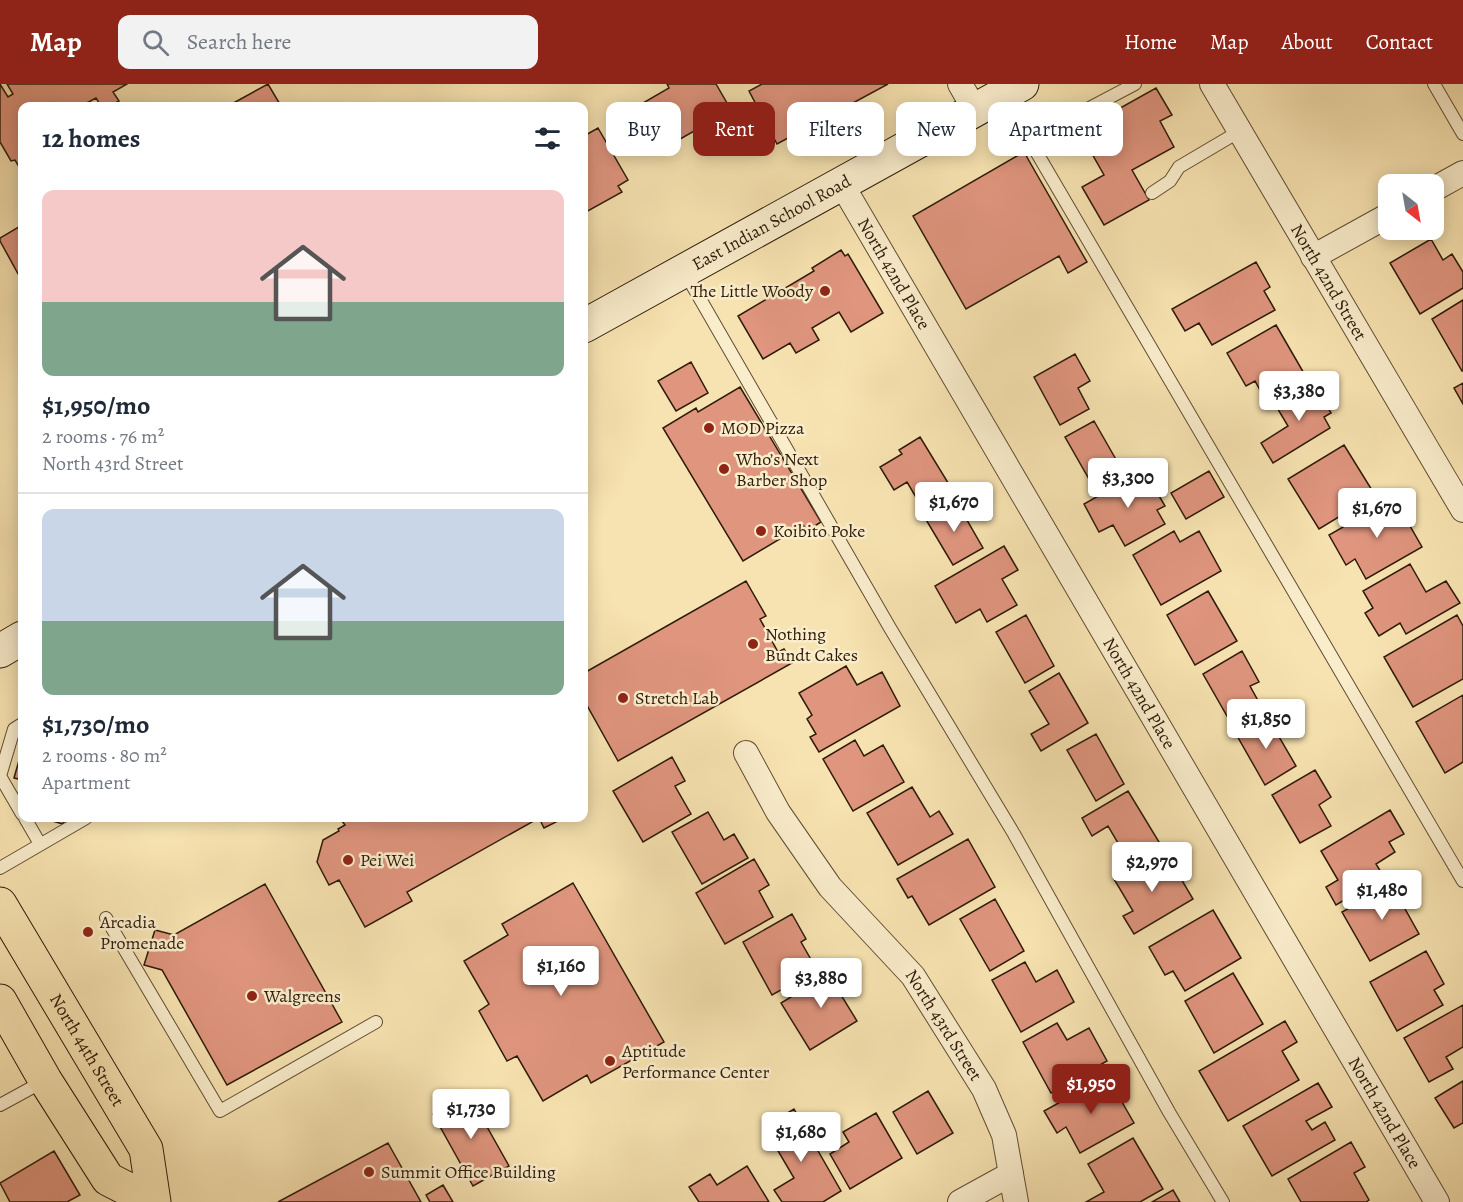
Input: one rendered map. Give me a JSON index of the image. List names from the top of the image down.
{
  "streets": {
    "main road": ["East Indian School Road", "North 44th Street"],
    "street": ["North 42nd Place", "North 42nd Street", "North 43rd Street"]
  },
  "crossings": [
    ["East Indian School Road", "North 42nd Place"]
  ],
  "places": [
    "The Little Woody",
    "MOD Pizza",
    "Who’s Next Barber Shop",
    "Koibito Poke",
    "Nothing Bundt Cakes",
    "Stretch Lab",
    "Pei Wei",
    "Arcadia Promenade",
    "Walgreens",
    "Aptitude Performance Center",
    "Summit Office Building"
  ],
  "north": "bottom right",
  "page": {
    "header": "Map",
    "search": "Search here",
    "nav": [
      "Home",
      "Map",
      "About",
      "Contact"
    ],
    "chip": [
      "Buy",
      "Rent",
      "Filters",
      "New",
      "Apartment"
    ],
    "heading": "12 homes",
    "list": [
      {
        "name": "$1,950/mo",
        "note": "2 rooms · 76 m² · North 43rd Street"
      },
      {
        "name": "$1,730/mo",
        "note": "2 rooms · 80 m² · Apartment"
      }
    ],
    "price": [
      "$3,380",
      "$3,300",
      "$1,670",
      "$1,670",
      "$1,850",
      "$2,970",
      "$1,480",
      "$1,160",
      "$3,880",
      "$1,950",
      "$1,730",
      "$1,680"
    ]
  }
}
